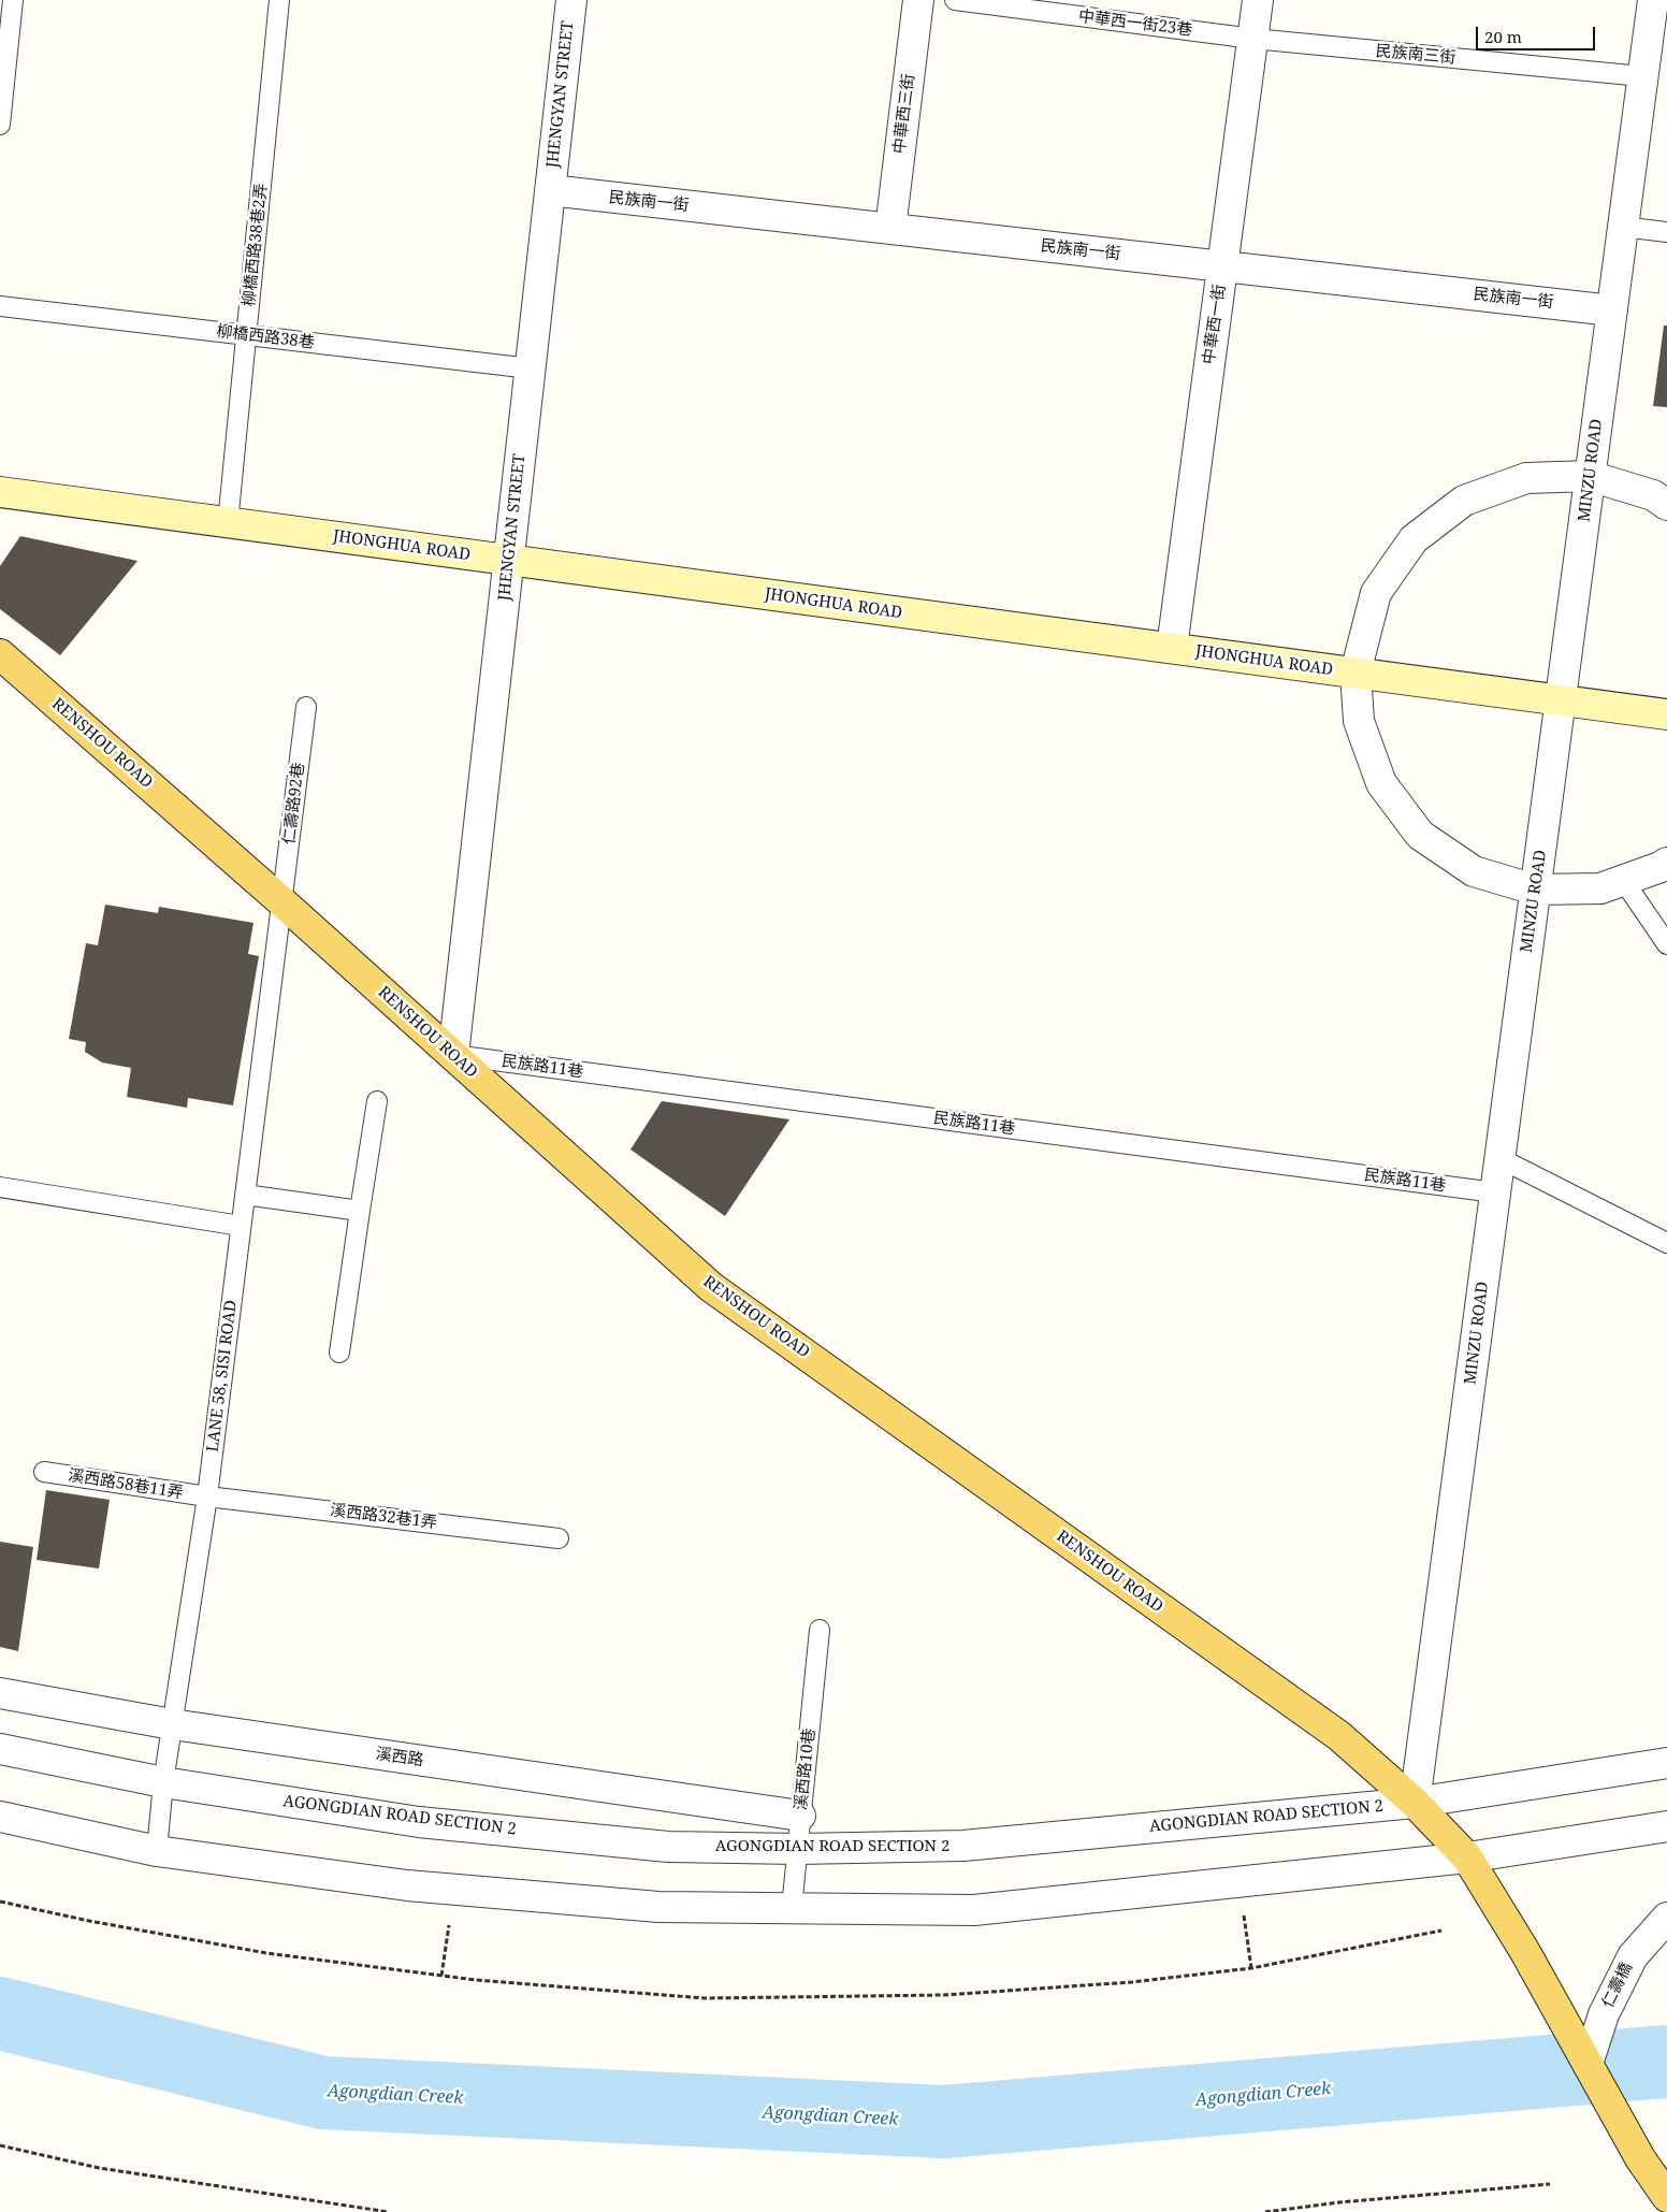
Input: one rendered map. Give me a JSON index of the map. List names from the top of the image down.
{
  "streets": {
    "main road": ["JHONGHUA ROAD", "RENSHOU ROAD"],
    "street": [
      "JHENGYAN STREET",
      "中華西三街",
      "民族南一街",
      "中華西一街",
      "MINZU ROAD",
      "溪西路",
      "AGONGDIAN ROAD SECTION 2",
      "仁壽橋"
    ],
    "lane": [
      "中華西一街23巷",
      "民族南三街",
      "柳橋西路38巷2弄",
      "柳橋西路38巷",
      "仁壽路92巷",
      "民族路11巷",
      "LANE 58, SISI ROAD",
      "溪西路58巷11弄",
      "溪西路32巷1弄",
      "溪西路10巷"
    ]
  },
  "crossings": [
    ["中華西一街23巷", "民族南三街"],
    ["中華西一街23巷", "中華西一街"],
    ["民族南三街", "中華西一街"],
    ["民族南三街", "MINZU ROAD"],
    ["JHENGYAN STREET", "民族南一街"],
    ["JHENGYAN STREET", "柳橋西路38巷"],
    ["JHENGYAN STREET", "JHONGHUA ROAD"],
    ["JHENGYAN STREET", "RENSHOU ROAD"],
    ["JHENGYAN STREET", "民族路11巷"],
    ["中華西三街", "民族南一街"],
    ["民族南一街", "中華西一街"],
    ["民族南一街", "MINZU ROAD"],
    ["柳橋西路38巷2弄", "柳橋西路38巷"],
    ["柳橋西路38巷2弄", "JHONGHUA ROAD"],
    ["中華西一街", "JHONGHUA ROAD"],
    ["MINZU ROAD", "JHONGHUA ROAD"],
    ["MINZU ROAD", "RENSHOU ROAD"],
    ["MINZU ROAD", "民族路11巷"],
    ["MINZU ROAD", "AGONGDIAN ROAD SECTION 2"],
    ["RENSHOU ROAD", "仁壽路92巷"],
    ["RENSHOU ROAD", "民族路11巷"],
    ["RENSHOU ROAD", "LANE 58, SISI ROAD"],
    ["RENSHOU ROAD", "AGONGDIAN ROAD SECTION 2"],
    ["RENSHOU ROAD", "仁壽橋"],
    ["仁壽路92巷", "LANE 58, SISI ROAD"],
    ["LANE 58, SISI ROAD", "溪西路58巷11弄"],
    ["LANE 58, SISI ROAD", "溪西路32巷1弄"],
    ["LANE 58, SISI ROAD", "溪西路"],
    ["LANE 58, SISI ROAD", "AGONGDIAN ROAD SECTION 2"],
    ["溪西路58巷11弄", "溪西路32巷1弄"],
    ["溪西路", "溪西路10巷"],
    ["溪西路10巷", "AGONGDIAN ROAD SECTION 2"]
  ],
  "water": ["Agongdian Creek"],
  "scale_bar": "20 m"
}
